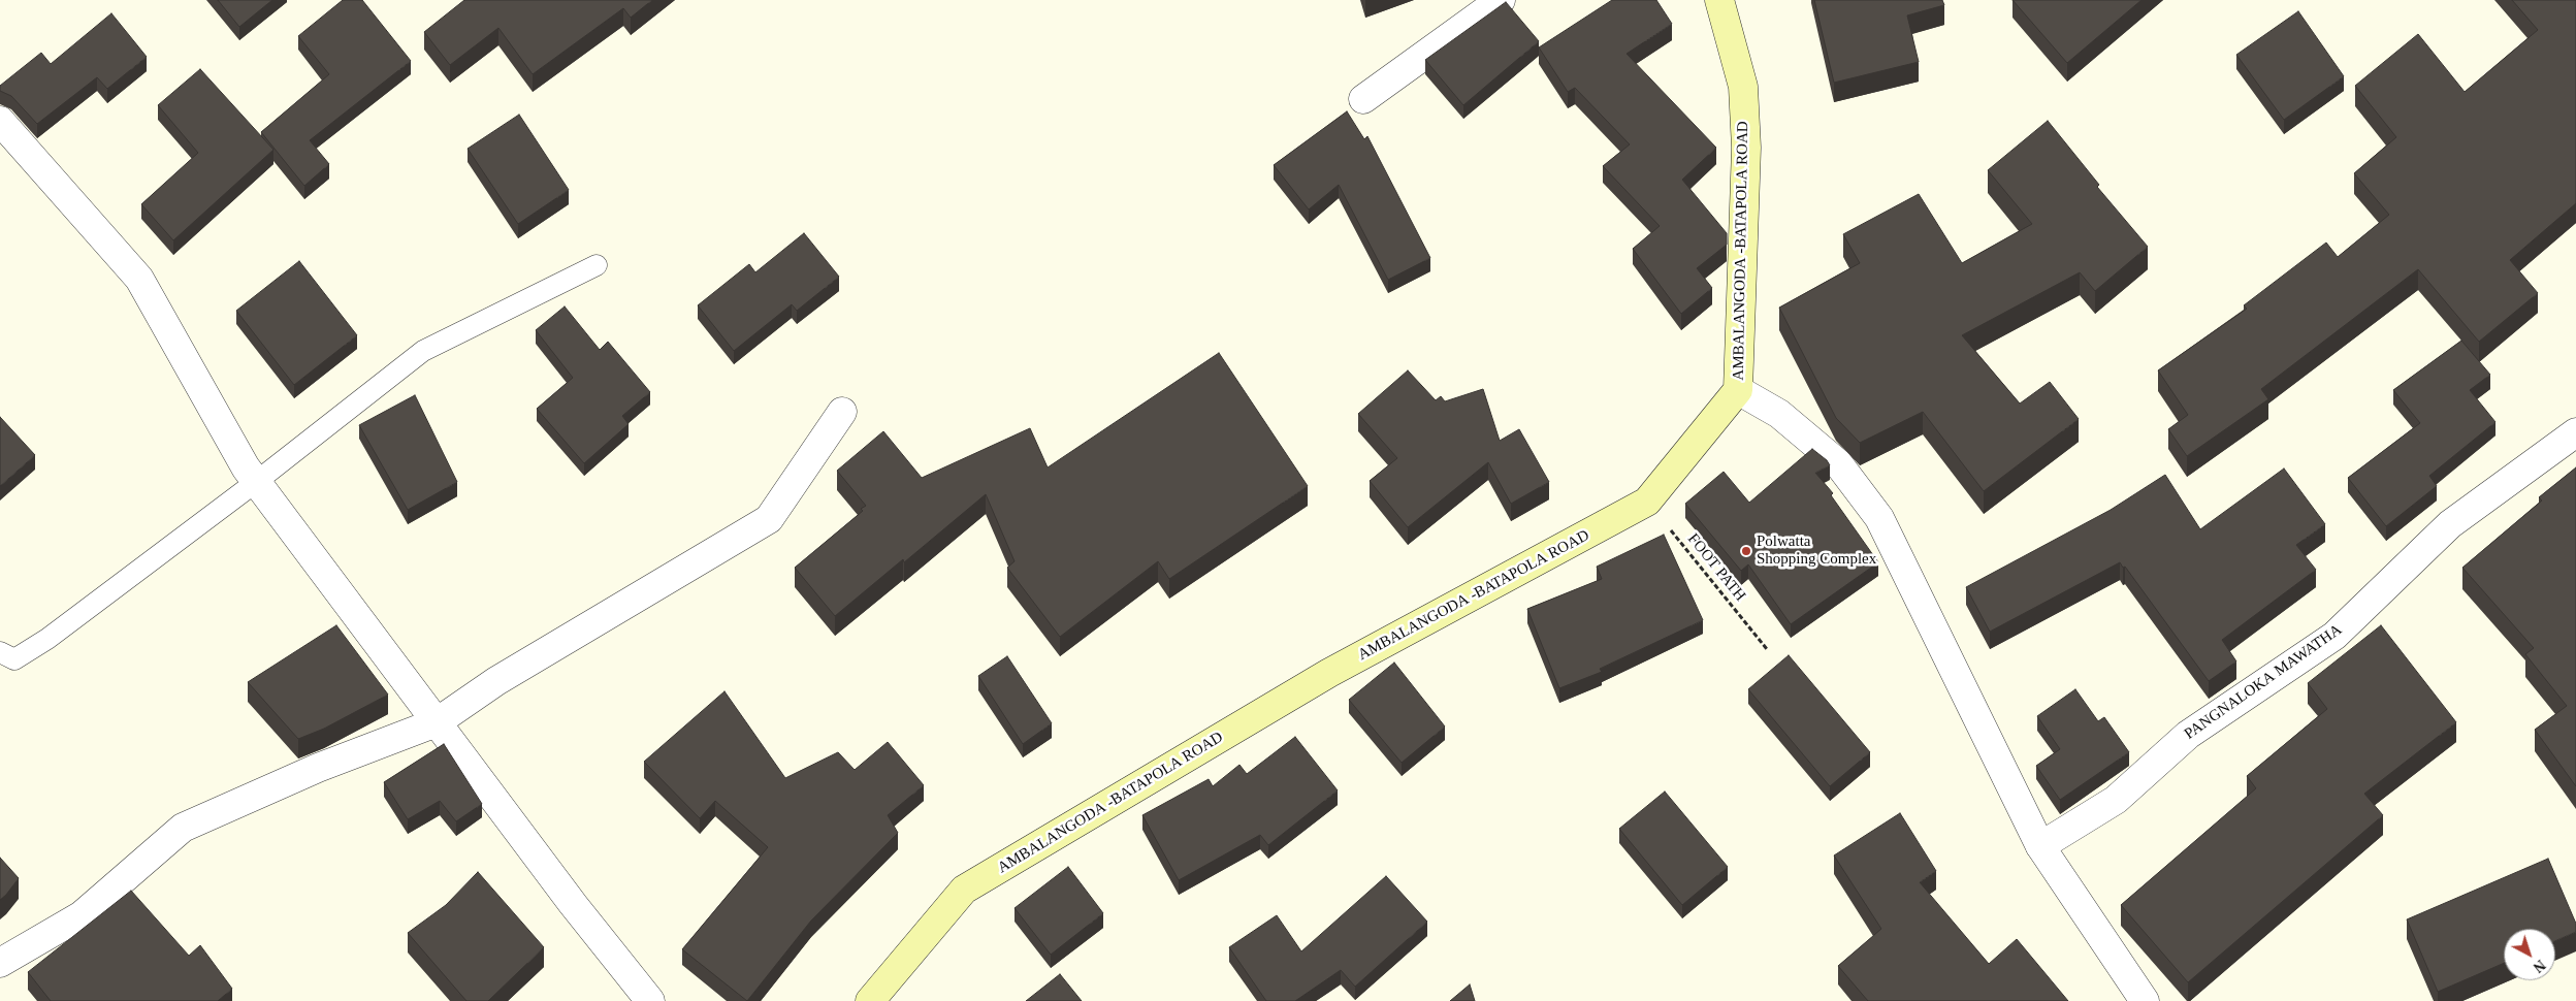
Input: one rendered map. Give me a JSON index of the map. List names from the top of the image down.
{
  "streets": {
    "main road": ["AMBALANGODA -BATAPOLA ROAD"],
    "street": ["PANGNALOKA MAWATHA"],
    "path": ["FOOT PATH"]
  },
  "crossings": [
    ["AMBALANGODA -BATAPOLA ROAD", "FOOT PATH"]
  ],
  "places": ["Polwatta Shopping Complex"],
  "north": "bottom right"
}
